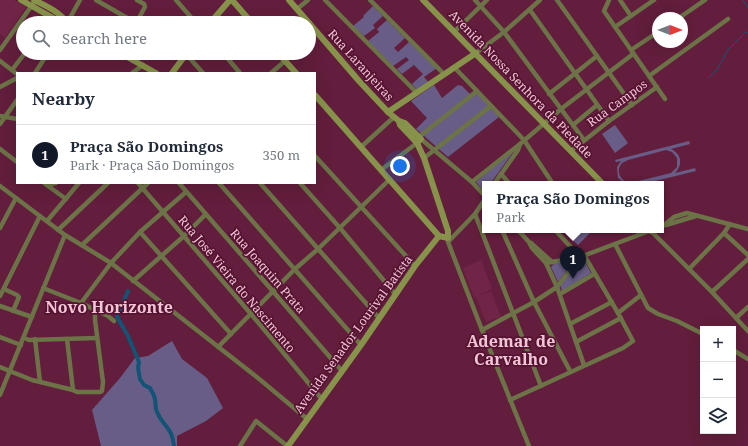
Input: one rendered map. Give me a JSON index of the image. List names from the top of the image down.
{
  "streets": {
    "street": [
      "Rua Laranjeiras",
      "Avenida Nossa Senhora da Piedade",
      "Rua Campos",
      "Rua Joaquim Prata",
      "Rua José Vieira do Nascimento",
      "Avenida Senador Lourival Batista"
    ]
  },
  "crossings": [
    ["Avenida Nossa Senhora da Piedade", "Rua Campos"],
    ["Rua Joaquim Prata", "Avenida Senador Lourival Batista"],
    ["Rua José Vieira do Nascimento", "Avenida Senador Lourival Batista"]
  ],
  "districts": ["Novo Horizonte", "Ademar de Carvalho"],
  "north": "right",
  "page": {
    "search": "Search here",
    "heading": "Nearby",
    "list": [
      {
        "mark": "1",
        "name": "Praça São Domingos",
        "note": "Park · Praça São Domingos",
        "value": "350 m"
      }
    ],
    "popup": ["Praça São Domingos", "Park"],
    "pins": "1",
    "map_buttons": ["+", "−"]
  }
}
